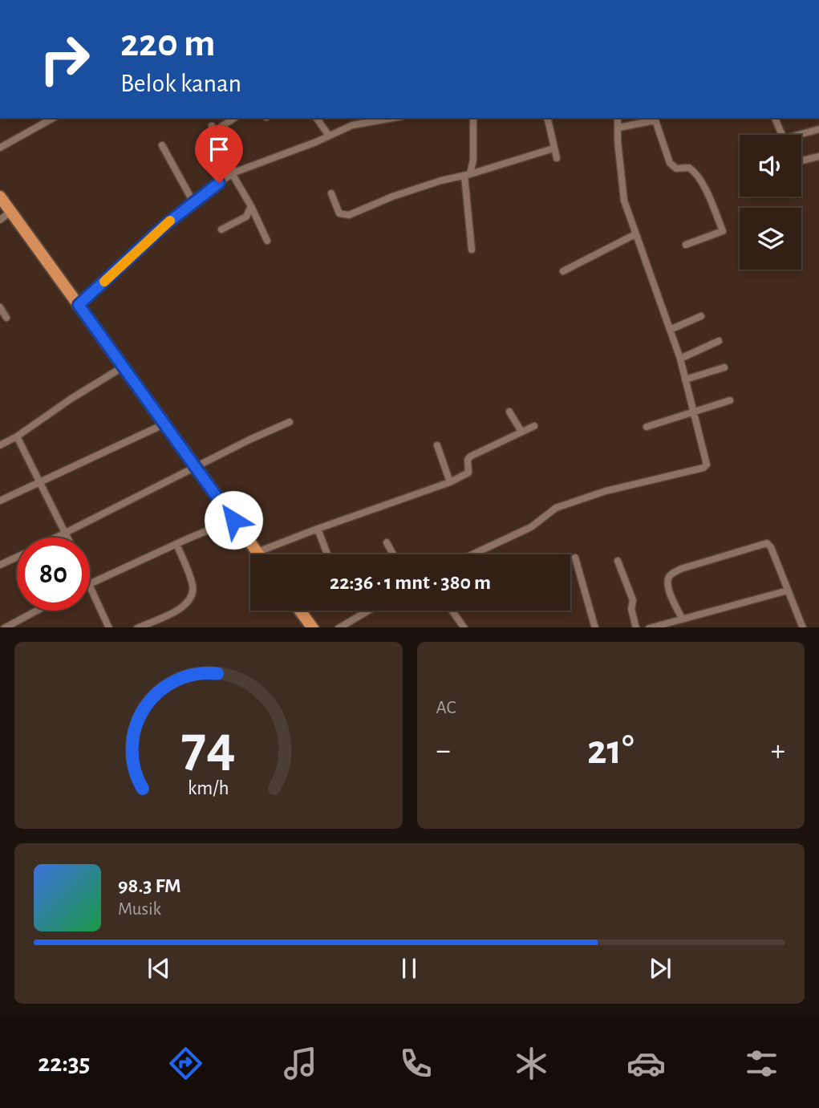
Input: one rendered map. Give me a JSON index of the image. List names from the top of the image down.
{
  "page": {
    "turn": ["220 m", "Belok kanan"],
    "limit": "80",
    "trip": "22:36 · 1 mnt · 380 m",
    "tile": "AC",
    "heat": ["−", "21°", "+"],
    "song": ["98.3 FM", "Musik"],
    "tabs": "22:35",
    "gauge": ["74", "km/h"]
  }
}
